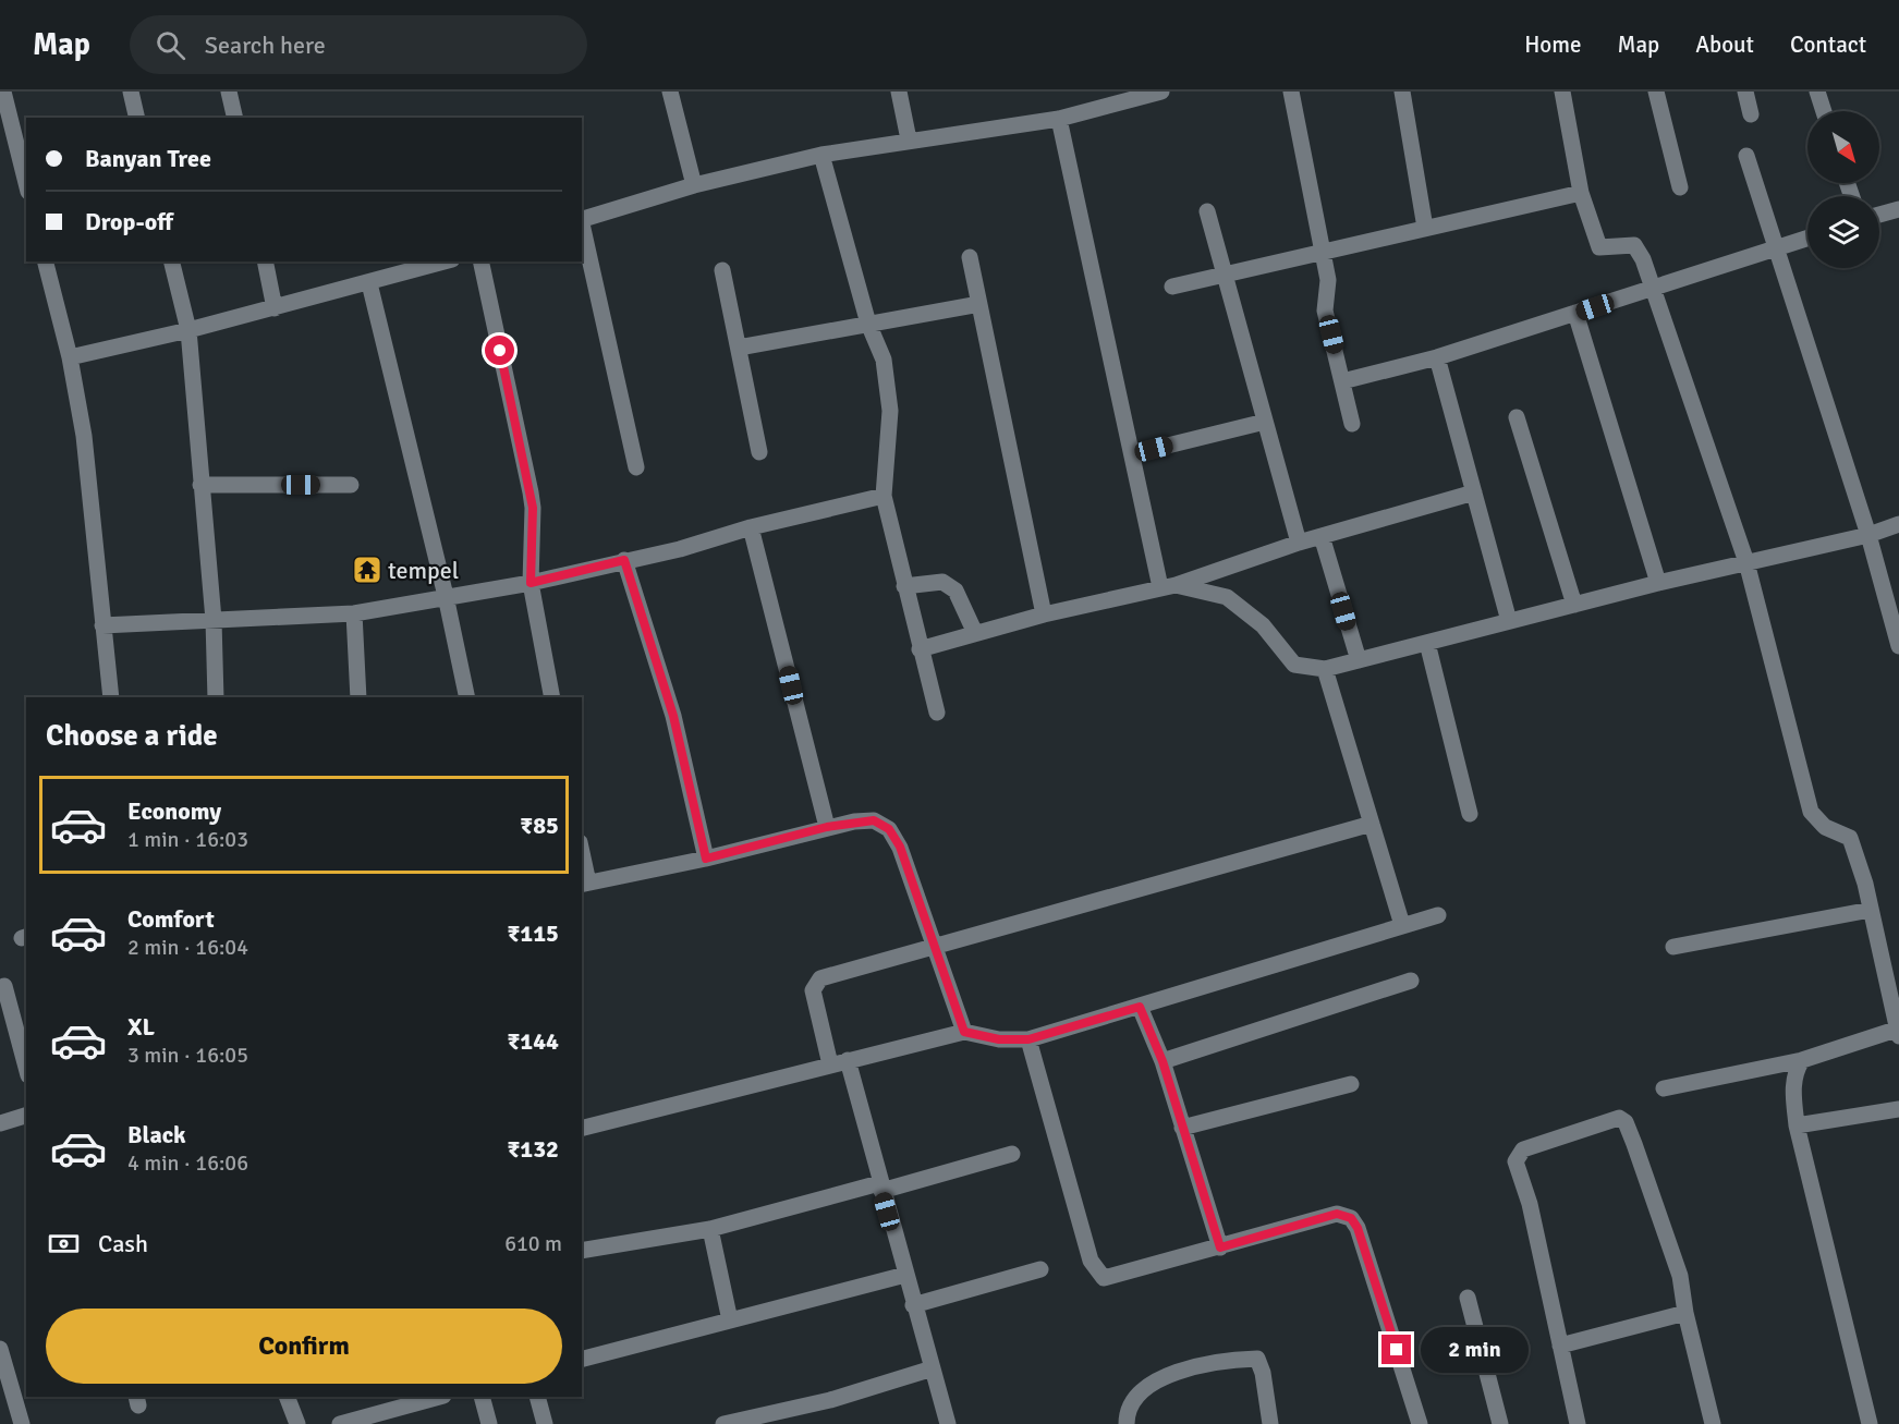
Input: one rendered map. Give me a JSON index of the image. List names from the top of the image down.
{
  "places": {
    "temple": ["tempel"]
  },
  "north": "bottom right",
  "page": {
    "header": "Map",
    "search": "Search here",
    "nav": [
      "Home",
      "Map",
      "About",
      "Contact"
    ],
    "banner": ["Banyan Tree", "Drop-off"],
    "heading": "Choose a ride",
    "list": [
      {
        "name": "Economy",
        "note": "1 min · 16:03",
        "value": "₹85"
      },
      {
        "name": "Comfort",
        "note": "2 min · 16:04",
        "value": "₹115"
      },
      {
        "name": "XL",
        "note": "3 min · 16:05",
        "value": "₹144"
      },
      {
        "name": "Black",
        "note": "4 min · 16:06",
        "value": "₹132"
      }
    ],
    "pay": ["Cash", "610 m"],
    "buttons": "Confirm",
    "bubble": "2 min"
  }
}
